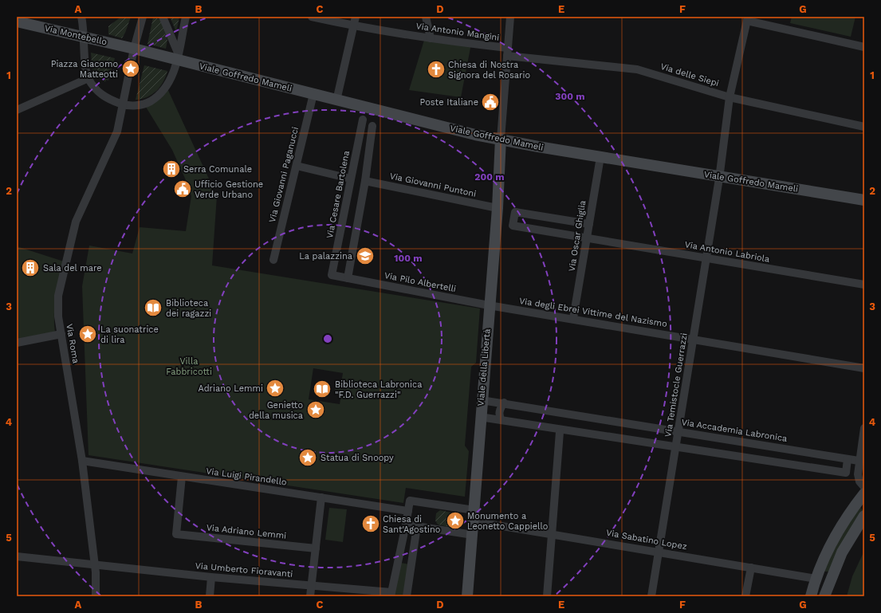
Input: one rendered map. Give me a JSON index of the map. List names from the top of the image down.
{
  "streets": {
    "street": [
      "Via Antonio Mangini",
      "Via Montebello",
      "Via delle Siepi",
      "Viale Goffredo Mameli",
      "Via Giovanni Paganucci",
      "Via Giovanni Puntoni",
      "Via Cesare Bartolena",
      "Via Oscar Ghiglia",
      "Via Antonio Labriola",
      "Via Pilo Albertelli",
      "Via degli Ebrei Vittime del Nazismo",
      "Via Roma",
      "Viale della Libertà",
      "Via Temistocle Guerrazzi",
      "Via Accademia Labronica",
      "Via Luigi Pirandello",
      "Via Adriano Lemmi",
      "Via Sabatino Lopez",
      "Via Umberto Fioravanti"
    ]
  },
  "crossings": [
    ["Via Antonio Mangini", "Via delle Siepi"],
    ["Via Montebello", "Viale Goffredo Mameli"],
    ["Via delle Siepi", "Via Temistocle Guerrazzi"],
    ["Viale Goffredo Mameli", "Via Giovanni Paganucci"],
    ["Viale Goffredo Mameli", "Via Oscar Ghiglia"],
    ["Viale Goffredo Mameli", "Viale della Libertà"],
    ["Viale Goffredo Mameli", "Via Temistocle Guerrazzi"],
    ["Via Giovanni Puntoni", "Viale della Libertà"],
    ["Via Cesare Bartolena", "Via Pilo Albertelli"],
    ["Via Oscar Ghiglia", "Via Antonio Labriola"],
    ["Via Oscar Ghiglia", "Via degli Ebrei Vittime del Nazismo"],
    ["Via Antonio Labriola", "Via Temistocle Guerrazzi"],
    ["Via Pilo Albertelli", "Via degli Ebrei Vittime del Nazismo"],
    ["Via Pilo Albertelli", "Viale della Libertà"],
    ["Via degli Ebrei Vittime del Nazismo", "Viale della Libertà"],
    ["Via degli Ebrei Vittime del Nazismo", "Via Temistocle Guerrazzi"],
    ["Via Roma", "Via Luigi Pirandello"],
    ["Via Roma", "Via Umberto Fioravanti"],
    ["Viale della Libertà", "Via Sabatino Lopez"],
    ["Via Temistocle Guerrazzi", "Via Accademia Labronica"],
    ["Via Temistocle Guerrazzi", "Via Sabatino Lopez"],
    ["Via Luigi Pirandello", "Via Adriano Lemmi"],
    ["Via Luigi Pirandello", "Via Sabatino Lopez"]
  ],
  "parks": ["Villa Fabbricotti"],
  "places": {
    "place": [
      "Piazza Giacomo Matteotti",
      "La suonatrice di lira",
      "Adriano Lemmi",
      "Genietto della musica",
      "Statua di Snoopy",
      "Monumento a Leonetto Cappiello"
    ],
    "church": ["Chiesa di Nostra Signora del Rosario", "Chiesa di Sant'Agostino"],
    "public building": ["Poste Italiane", "Ufficio Gestione Verde Urbano"],
    "building": ["Serra Comunale", "Sala del mare"],
    "school or university": ["La palazzina"],
    "library": ["Biblioteca dei ragazzi", "Biblioteca Labronica \"F.D. Guerrazzi\""]
  },
  "grid": {
    "columns": [
      "A",
      "B",
      "C",
      "D",
      "E",
      "F",
      "G"
    ],
    "rows": [
      "1",
      "2",
      "3",
      "4",
      "5"
    ]
  },
  "rings": ["300 m", "200 m", "100 m"]
}
